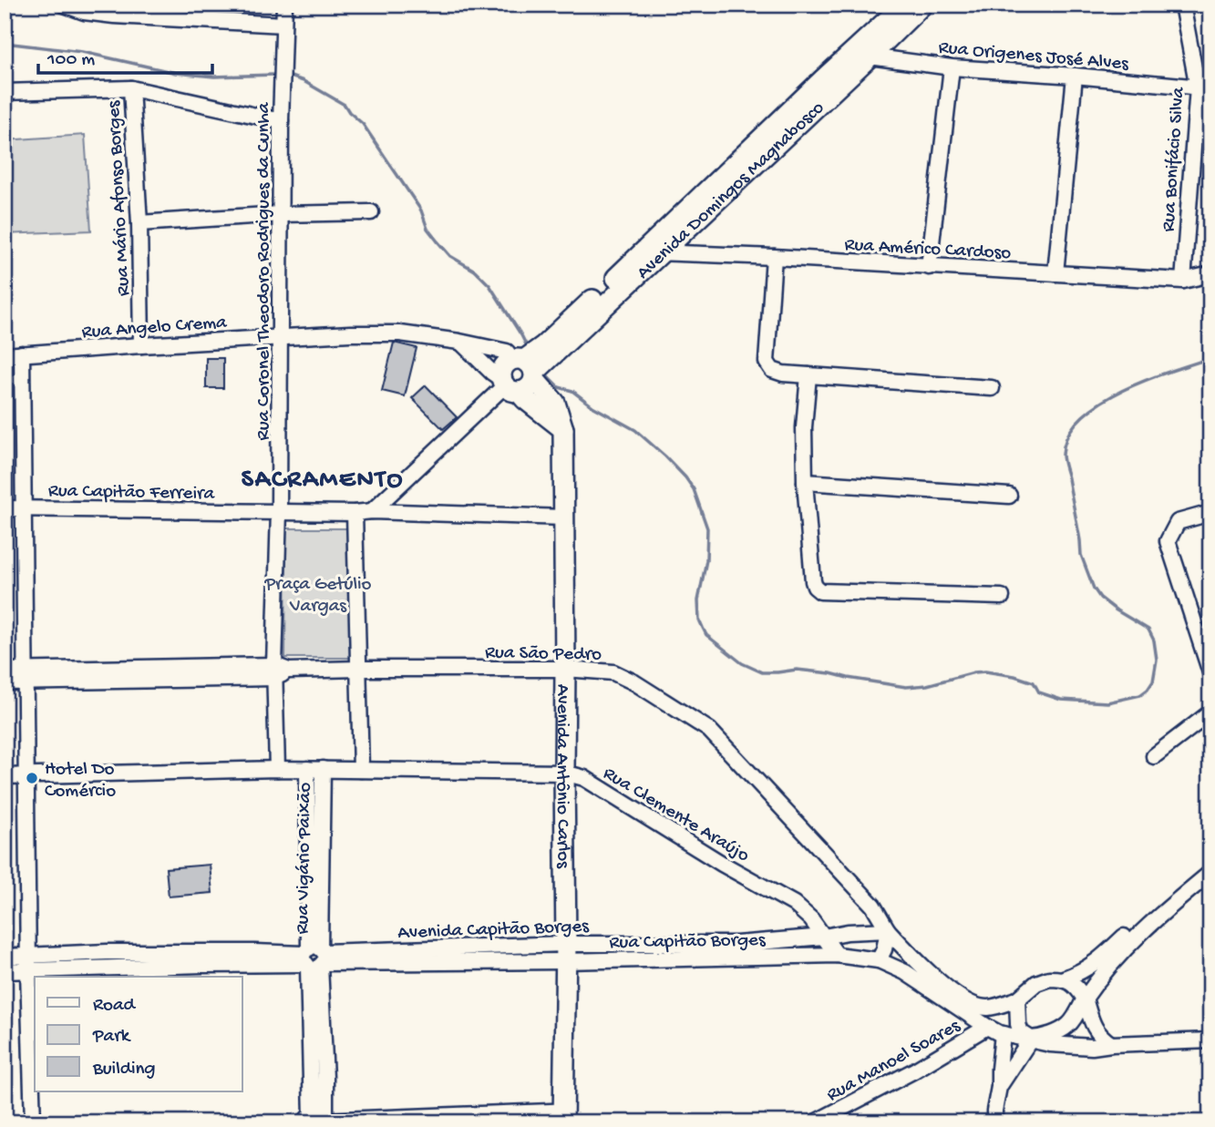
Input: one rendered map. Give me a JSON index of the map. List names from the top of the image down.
{
  "streets": {
    "main road": ["Avenida Antônio Carlos"],
    "street": [
      "Rua Origenes José Alves",
      "Rua Bonifácio Silva",
      "Rua Mário Afonso Borges",
      "Rua Américo Cardoso",
      "Rua Coronel Theodoro Rodrigues da Cunha",
      "Rua Angelo Crema",
      "Rua Capitão Ferreira",
      "Rua São Pedro",
      "Rua Clemente Araújo",
      "Rua Vigário Paixão",
      "Avenida Capitão Borges",
      "Rua Capitão Borges",
      "Rua Manoel Soares"
    ]
  },
  "crossings": [
    ["Rua Origenes José Alves", "Rua Bonifácio Silva"],
    ["Rua Bonifácio Silva", "Rua Américo Cardoso"],
    ["Rua Mário Afonso Borges", "Rua Angelo Crema"],
    ["Rua Coronel Theodoro Rodrigues da Cunha", "Rua Angelo Crema"],
    ["Rua Coronel Theodoro Rodrigues da Cunha", "Rua Capitão Ferreira"],
    ["Rua Coronel Theodoro Rodrigues da Cunha", "Rua São Pedro"],
    ["Rua Coronel Theodoro Rodrigues da Cunha", "Rua Clemente Araújo"],
    ["Rua Angelo Crema", "Avenida Antônio Carlos"],
    ["Rua Capitão Ferreira", "Avenida Antônio Carlos"],
    ["Rua São Pedro", "Avenida Antônio Carlos"],
    ["Rua São Pedro", "Avenida Capitão Borges"],
    ["Avenida Antônio Carlos", "Rua Clemente Araújo"],
    ["Avenida Antônio Carlos", "Avenida Capitão Borges"],
    ["Avenida Antônio Carlos", "Rua Capitão Borges"],
    ["Rua Clemente Araújo", "Rua Vigário Paixão"],
    ["Rua Clemente Araújo", "Avenida Capitão Borges"],
    ["Rua Clemente Araújo", "Rua Capitão Borges"],
    ["Rua Vigário Paixão", "Avenida Capitão Borges"],
    ["Avenida Capitão Borges", "Rua Capitão Borges"],
    ["Rua Capitão Borges", "Rua Manoel Soares"]
  ],
  "districts": ["SACRAMENTO"],
  "parks": ["Praça Getúlio Vargas"],
  "places": ["Hotel Do Comércio"],
  "legend": ["Road", "Park", "Building"],
  "scale_bar": "100 m"
}
